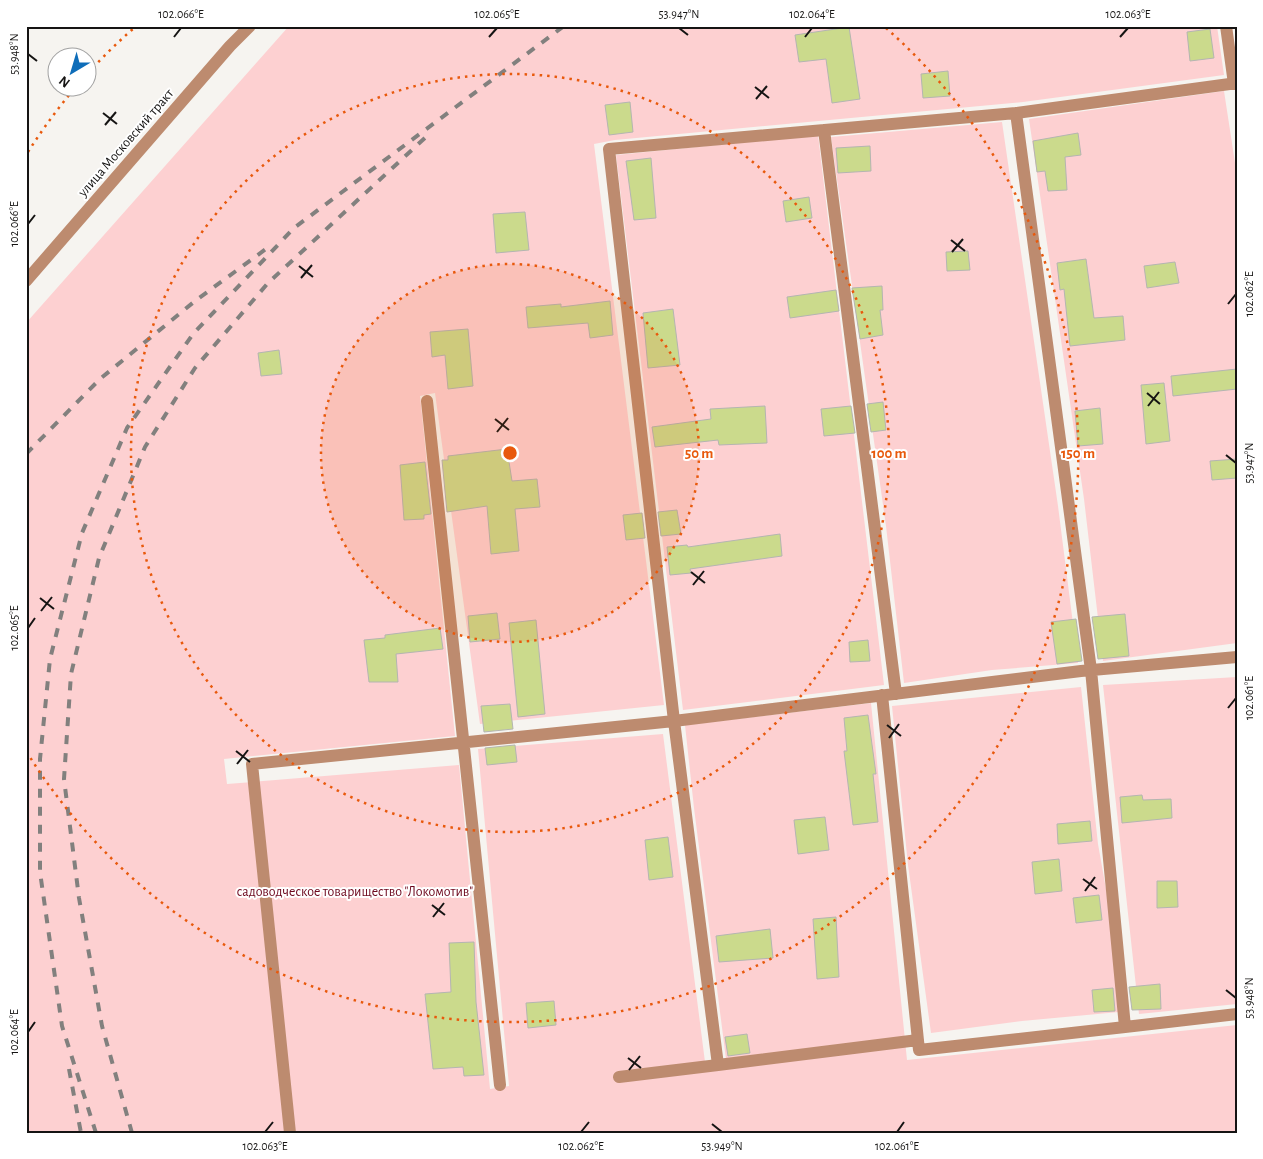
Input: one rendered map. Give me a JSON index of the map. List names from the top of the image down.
{
  "streets": {
    "street": ["улица Московский тракт"]
  },
  "parks": ["садоводческое товарищество \"Локомотив\""],
  "north": "bottom left",
  "coordinates": [
    "102.066°E",
    "102.065°E",
    "53.947°N",
    "102.064°E",
    "102.063°E",
    "53.948°N",
    "102.062°E",
    "102.061°E",
    "53.949°N"
  ],
  "rings": ["50 m", "100 m", "150 m"]
}
